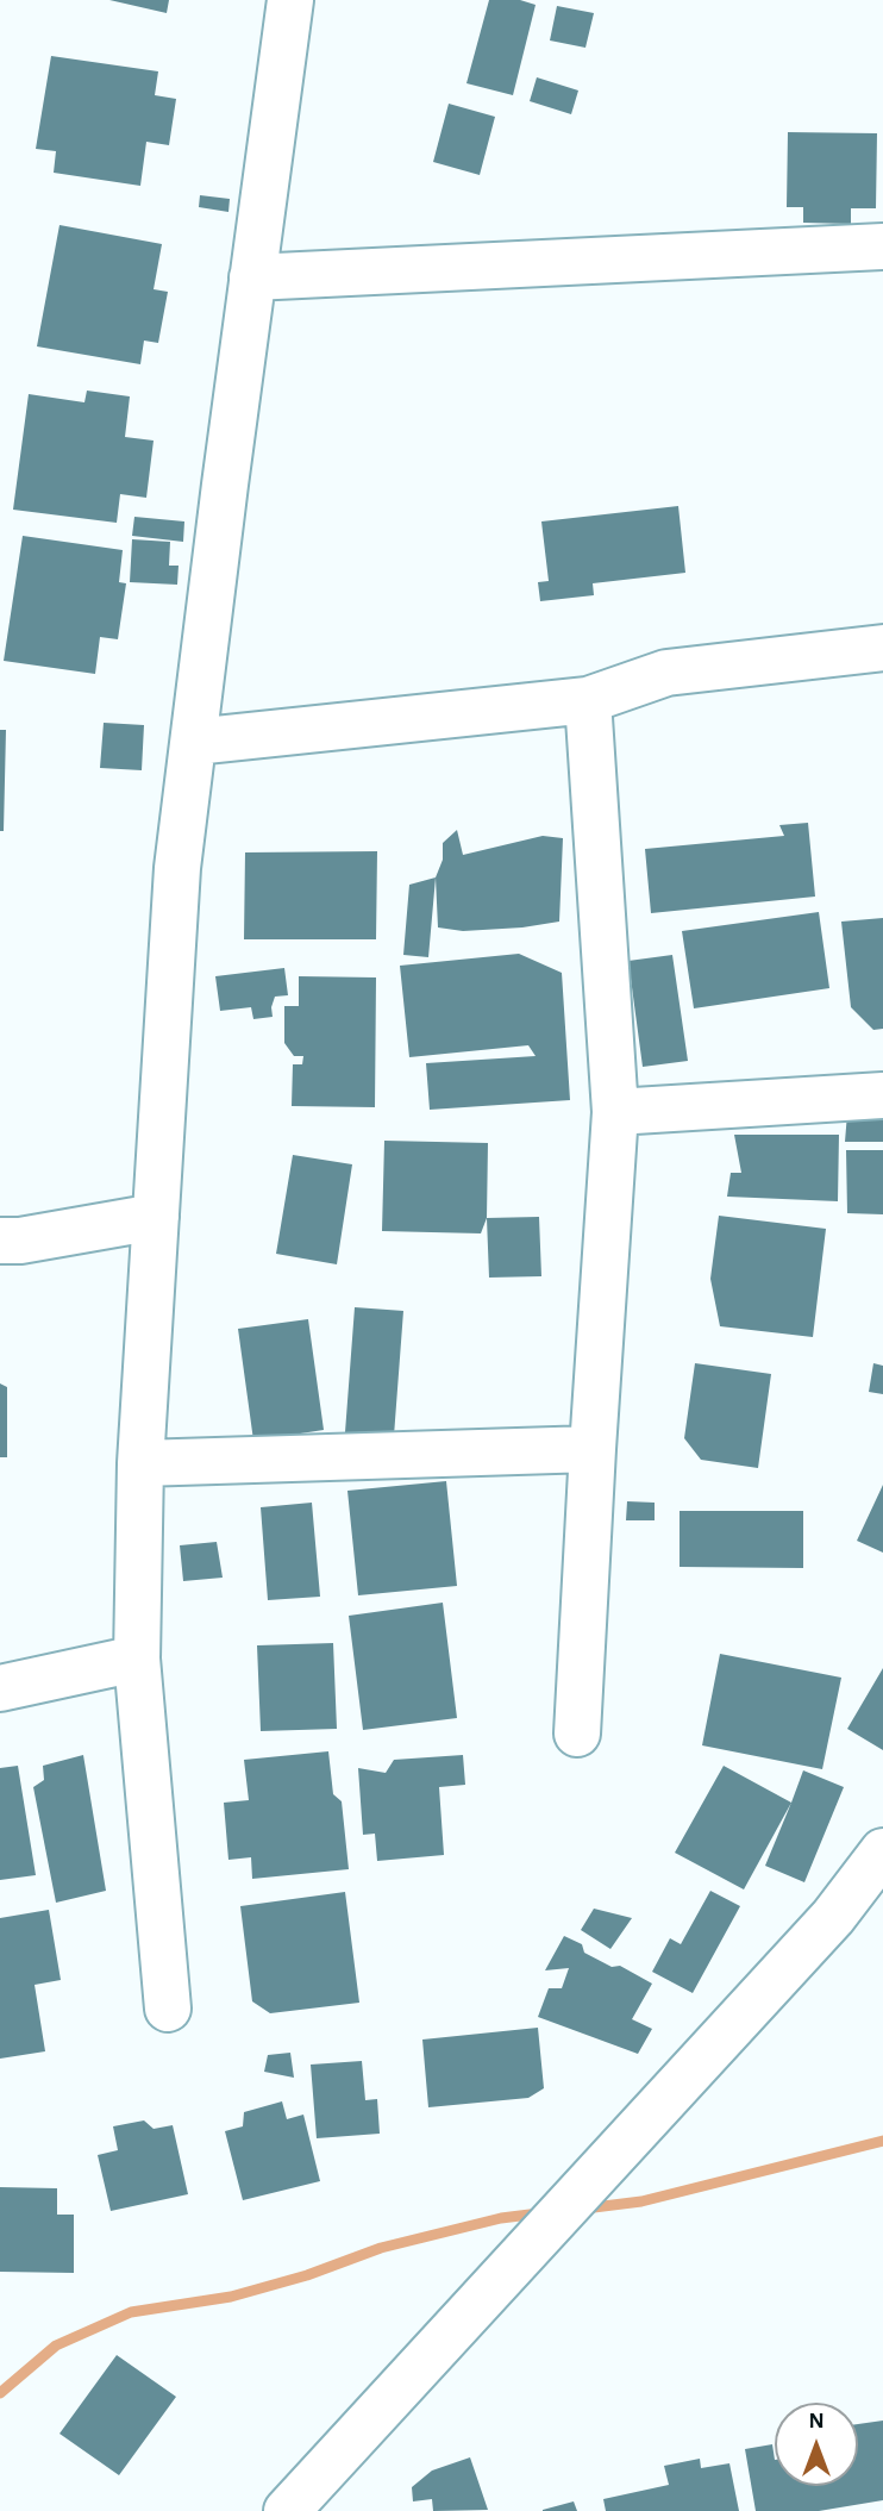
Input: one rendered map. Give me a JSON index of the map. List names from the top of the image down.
{
  "north": "top"
}
